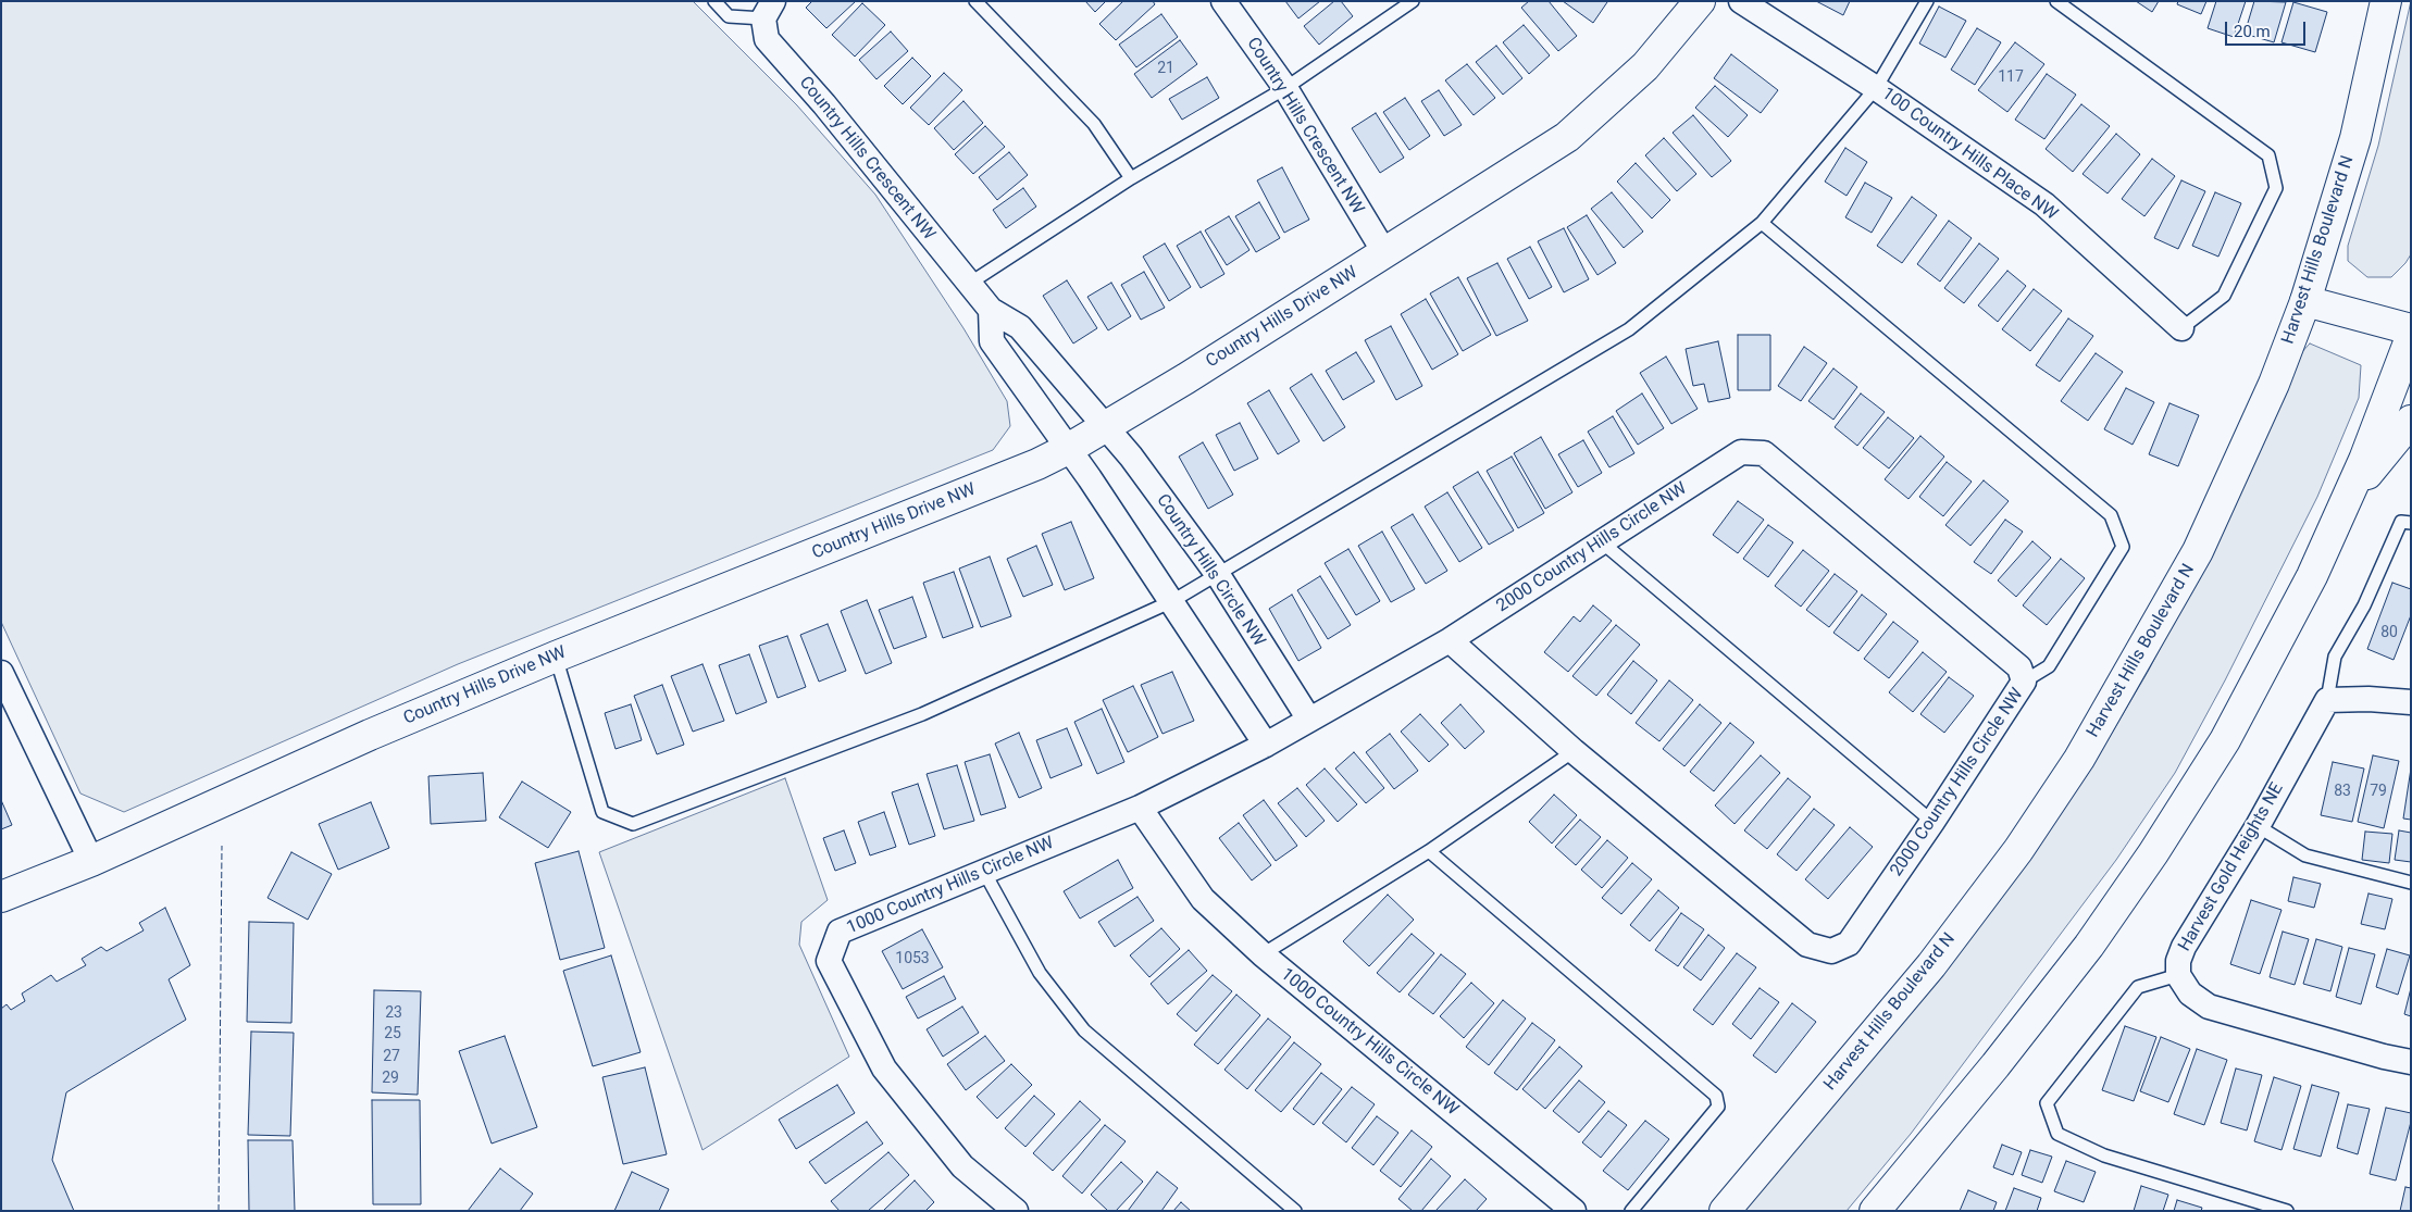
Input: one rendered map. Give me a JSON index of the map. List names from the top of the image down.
{
  "streets": {
    "main road": ["Harvest Hills Boulevard N", "Country Hills Drive NW"],
    "street": [
      "Country Hills Crescent NW",
      "100 Country Hills Place NW",
      "2000 Country Hills Circle NW",
      "Country Hills Circle NW",
      "Harvest Gold Heights NE",
      "1000 Country Hills Circle NW"
    ]
  },
  "crossings": [
    ["Country Hills Crescent NW", "Country Hills Drive NW"],
    ["Country Hills Crescent NW", "Country Hills Circle NW"],
    ["Country Hills Drive NW", "Country Hills Circle NW"],
    ["2000 Country Hills Circle NW", "Country Hills Circle NW"],
    ["2000 Country Hills Circle NW", "1000 Country Hills Circle NW"]
  ],
  "house_numbers": [
    "21",
    "117",
    "80",
    "83",
    "79",
    "1053",
    "23",
    "25",
    "27",
    "29"
  ],
  "scale_bar": "20 m"
}
